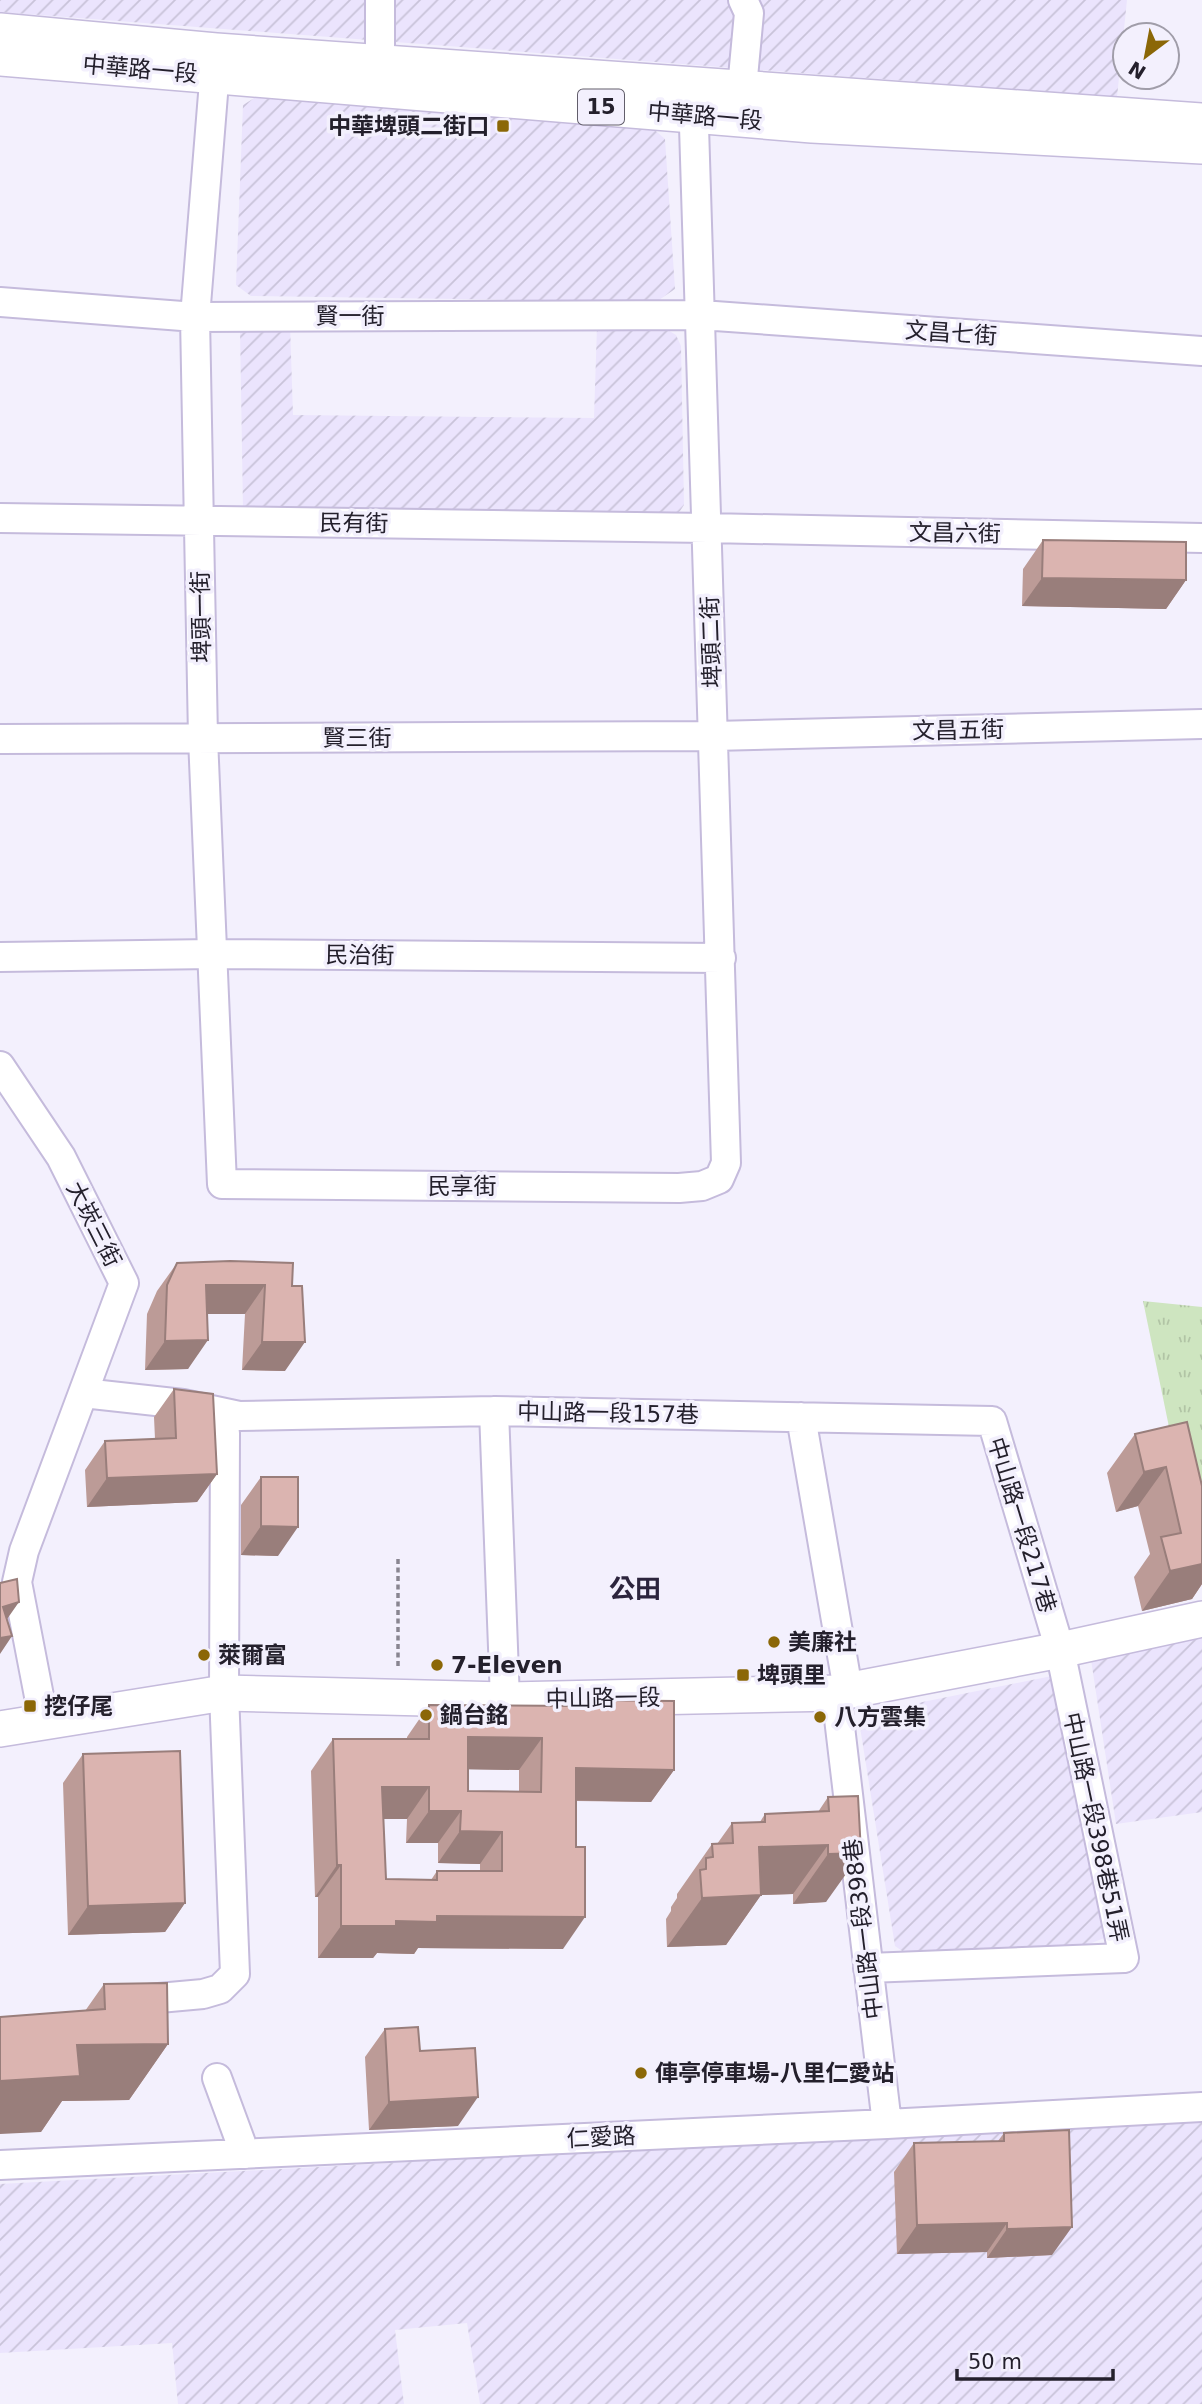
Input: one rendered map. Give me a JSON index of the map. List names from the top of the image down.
{
  "streets": {
    "main road": ["中華路一段", "15", "中山路一段"],
    "street": [
      "賢一街",
      "文昌七街",
      "民有街",
      "文昌六街",
      "埤頭一街",
      "埤頭二街",
      "文昌五街",
      "賢三街",
      "民治街",
      "民享街",
      "大崁三街",
      "中山路一段157巷",
      "中山路一段217巷",
      "中山路一段398巷51弄",
      "中山路一段398巷",
      "仁愛路"
    ]
  },
  "crossings": [
    ["中華路一段", "埤頭一街"],
    ["中華路一段", "埤頭二街"],
    ["賢一街", "文昌七街"],
    ["賢一街", "埤頭一街"],
    ["賢一街", "埤頭二街"],
    ["文昌七街", "埤頭二街"],
    ["民有街", "文昌六街"],
    ["民有街", "埤頭一街"],
    ["民有街", "埤頭二街"],
    ["文昌六街", "埤頭二街"],
    ["埤頭一街", "賢三街"],
    ["埤頭一街", "民治街"],
    ["埤頭一街", "民享街"],
    ["埤頭二街", "文昌五街"],
    ["埤頭二街", "賢三街"],
    ["埤頭二街", "民治街"],
    ["埤頭二街", "民享街"],
    ["文昌五街", "賢三街"],
    ["大崁三街", "中山路一段"],
    ["中山路一段157巷", "中山路一段217巷"],
    ["中山路一段157巷", "中山路一段"],
    ["中山路一段157巷", "中山路一段398巷"],
    ["中山路一段217巷", "中山路一段"],
    ["中山路一段217巷", "中山路一段398巷51弄"],
    ["中山路一段217巷", "中山路一段398巷"],
    ["中山路一段", "中山路一段398巷51弄"],
    ["中山路一段", "中山路一段398巷"],
    ["中山路一段398巷51弄", "中山路一段398巷"],
    ["中山路一段398巷", "仁愛路"]
  ],
  "districts": ["公田"],
  "places": {
    "transit": ["中華埤頭二街口", "埤頭里", "挖仔尾"],
    "other": [
      "美廉社",
      "萊爾富",
      "7-Eleven",
      "鍋台銘",
      "八方雲集",
      "俥亭停車場-八里仁愛站"
    ]
  },
  "scale_bar": "50 m",
  "north": "bottom left"
}
